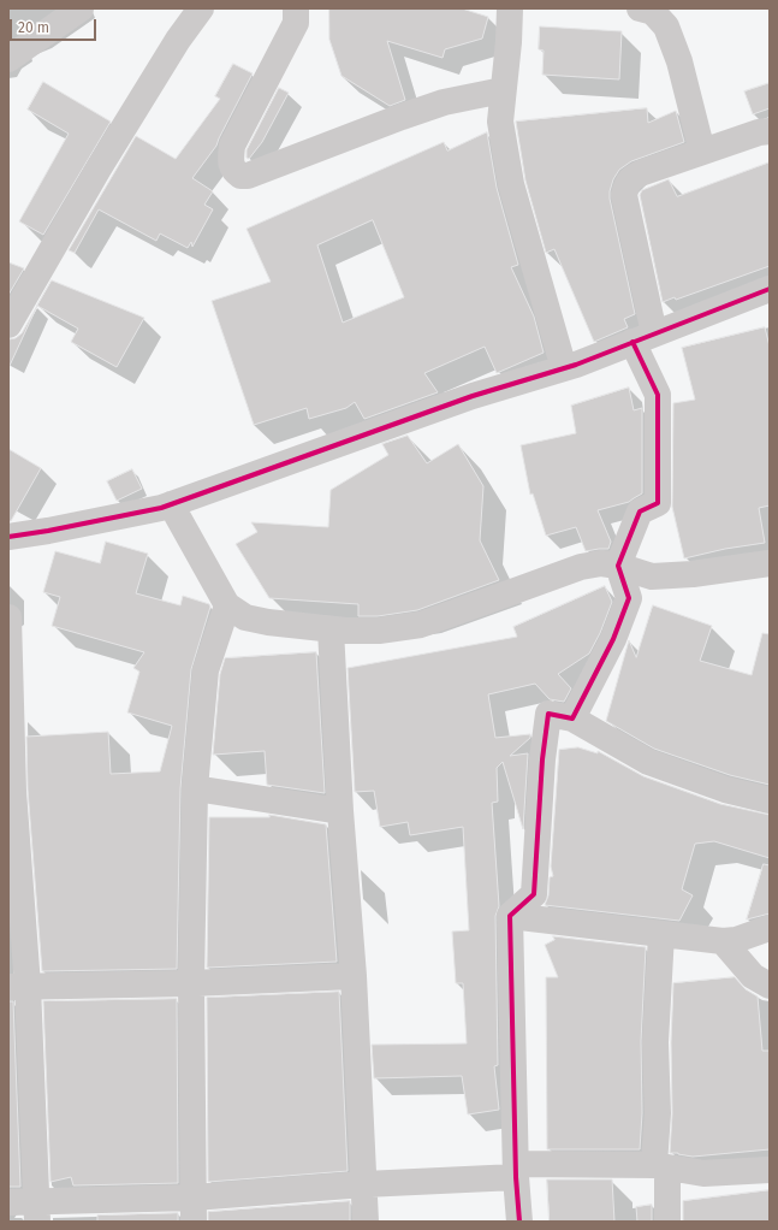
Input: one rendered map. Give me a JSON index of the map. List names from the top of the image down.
{
  "scale_bar": "20 m"
}
